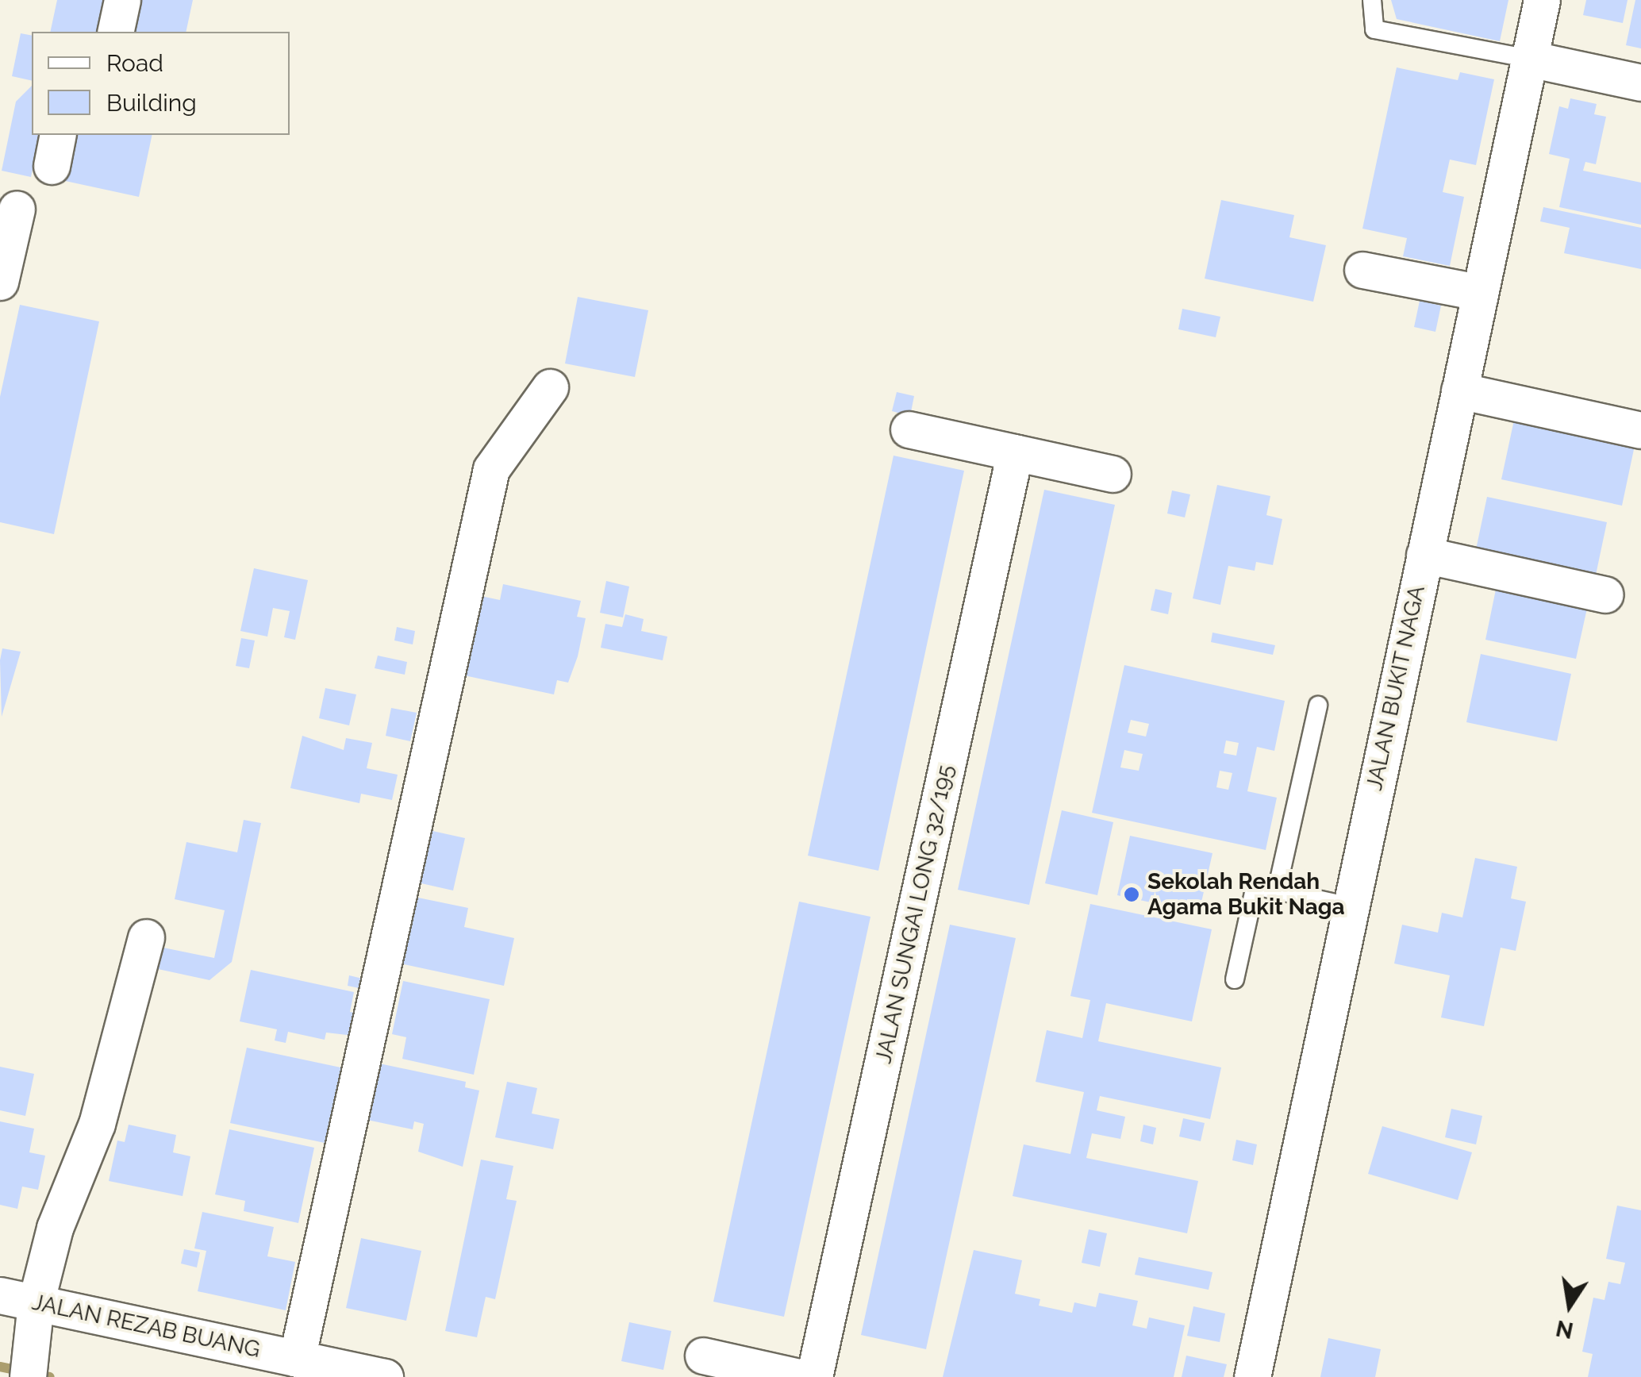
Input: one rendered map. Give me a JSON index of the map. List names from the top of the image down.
{
  "streets": {
    "street": ["JALAN BUKIT NAGA", "JALAN SUNGAI LONG 32/195", "JALAN REZAB BUANG"]
  },
  "places": ["Sekolah Rendah Agama Bukit Naga"],
  "legend": ["Road", "Building"],
  "north": "bottom"
}
